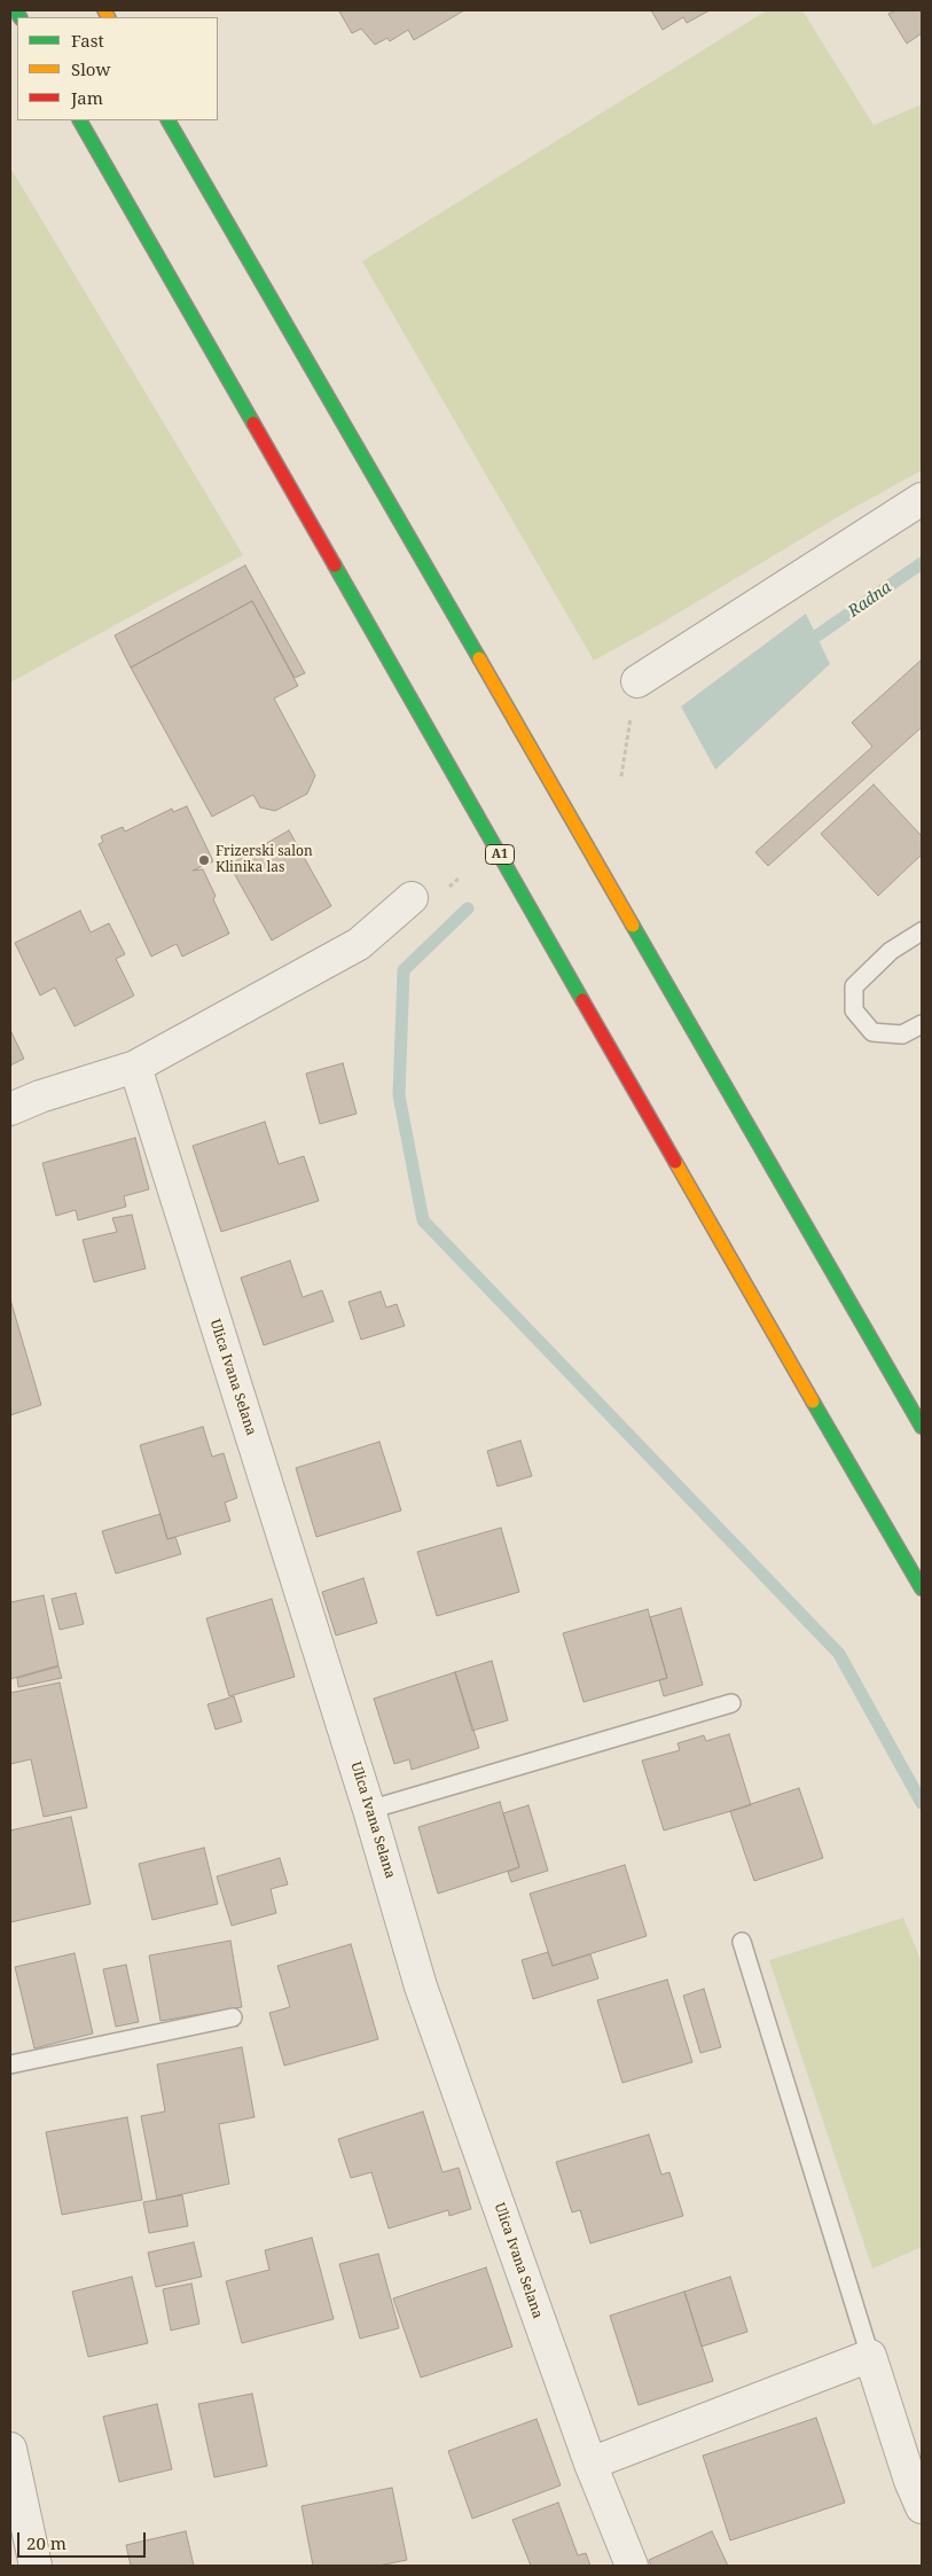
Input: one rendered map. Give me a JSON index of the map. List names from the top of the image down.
{
  "streets": {
    "highway": ["A1"],
    "street": ["Ulica Ivana Selana"]
  },
  "water": ["Radna"],
  "places": ["Frizerski salon Klinika las"],
  "legend": ["Fast", "Slow", "Jam"],
  "scale_bar": "20 m"
}
